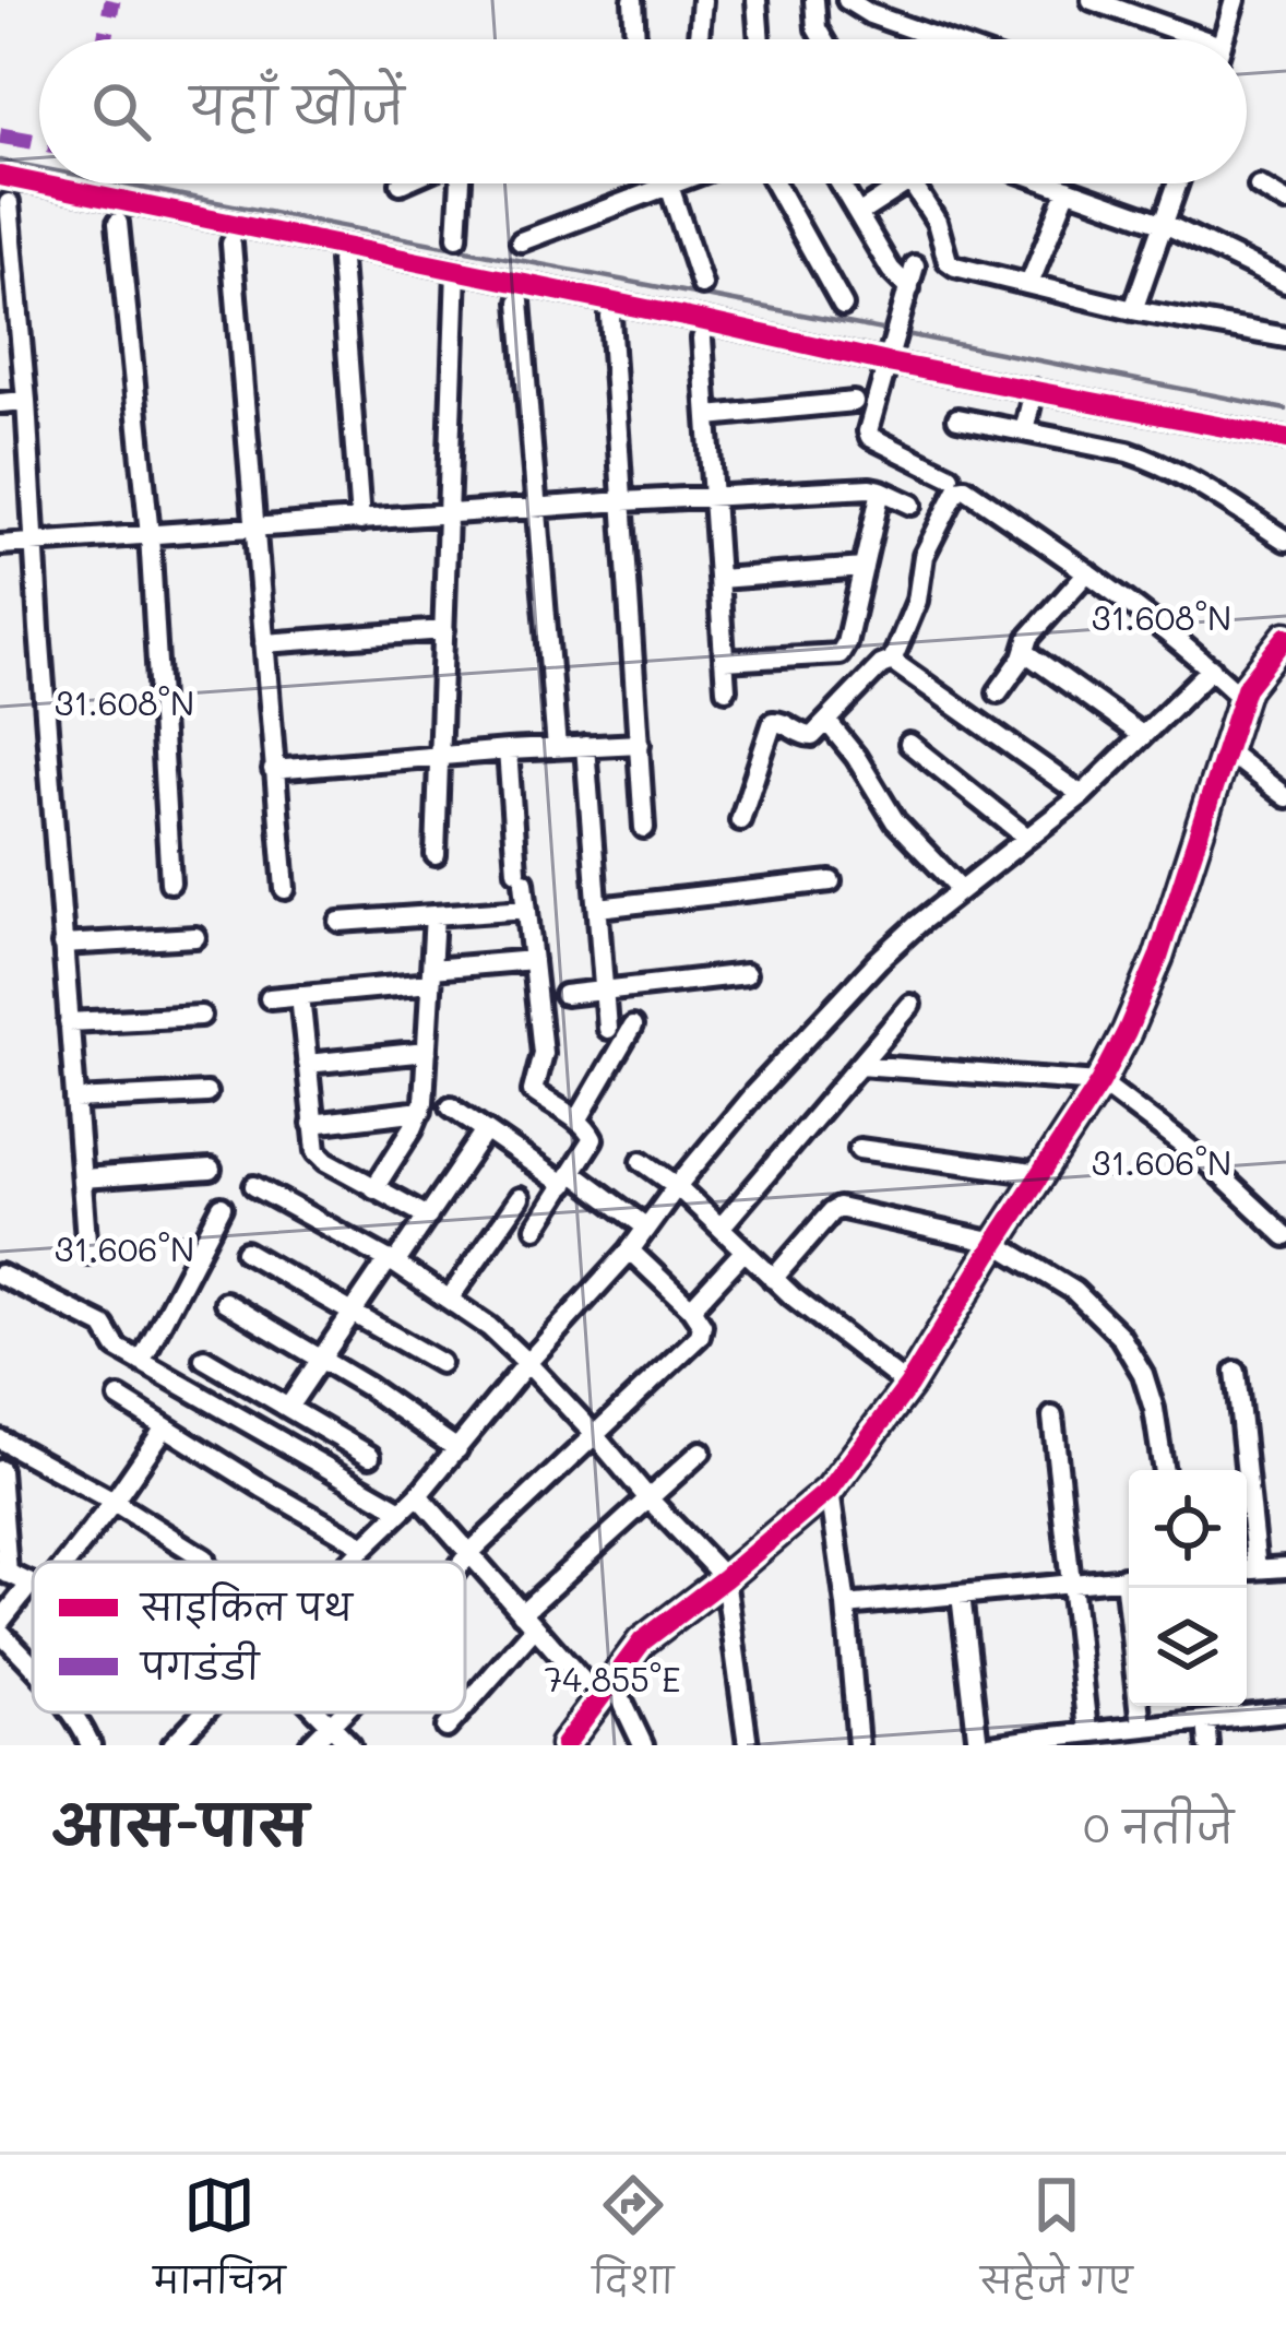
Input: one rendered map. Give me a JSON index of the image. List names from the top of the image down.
{
  "legend": ["साइकिल पथ", "पगडंडी"],
  "page": {
    "search": "यहाँ खोजें",
    "heading": ["आस-पास", "0 नतीजे"],
    "nav": ["मानचित्र", "दिशा", "सहेजे गए"]
  },
  "coordinates": ["31.608°N", "31.606°N", "74.855°E"]
}
